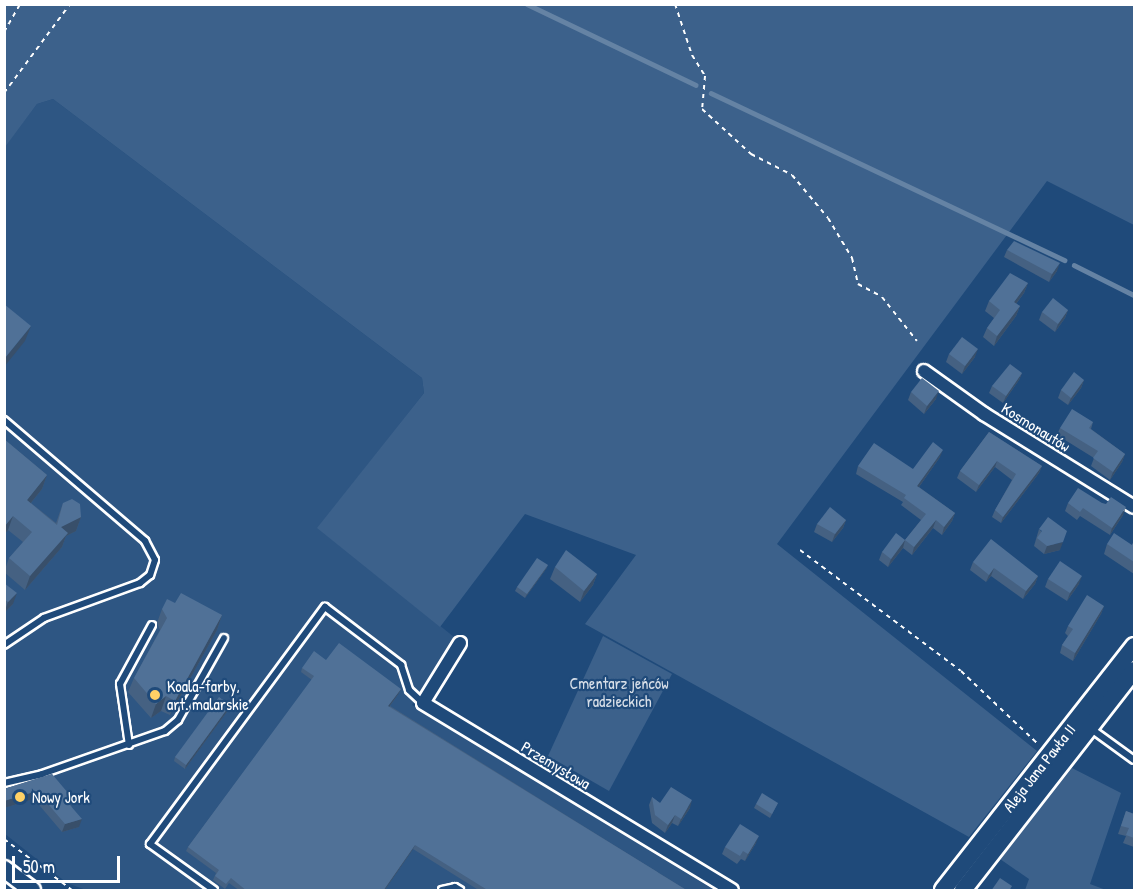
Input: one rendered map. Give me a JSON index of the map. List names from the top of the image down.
{
  "streets": {
    "street": ["Kosmonautów", "Przemysłowa", "Aleja Jana Pawła II"]
  },
  "parks": ["Cmentarz jeńców radzieckich"],
  "places": ["Koala-farby, art. malarskie", "Nowy Jork"],
  "scale_bar": "50 m"
}
